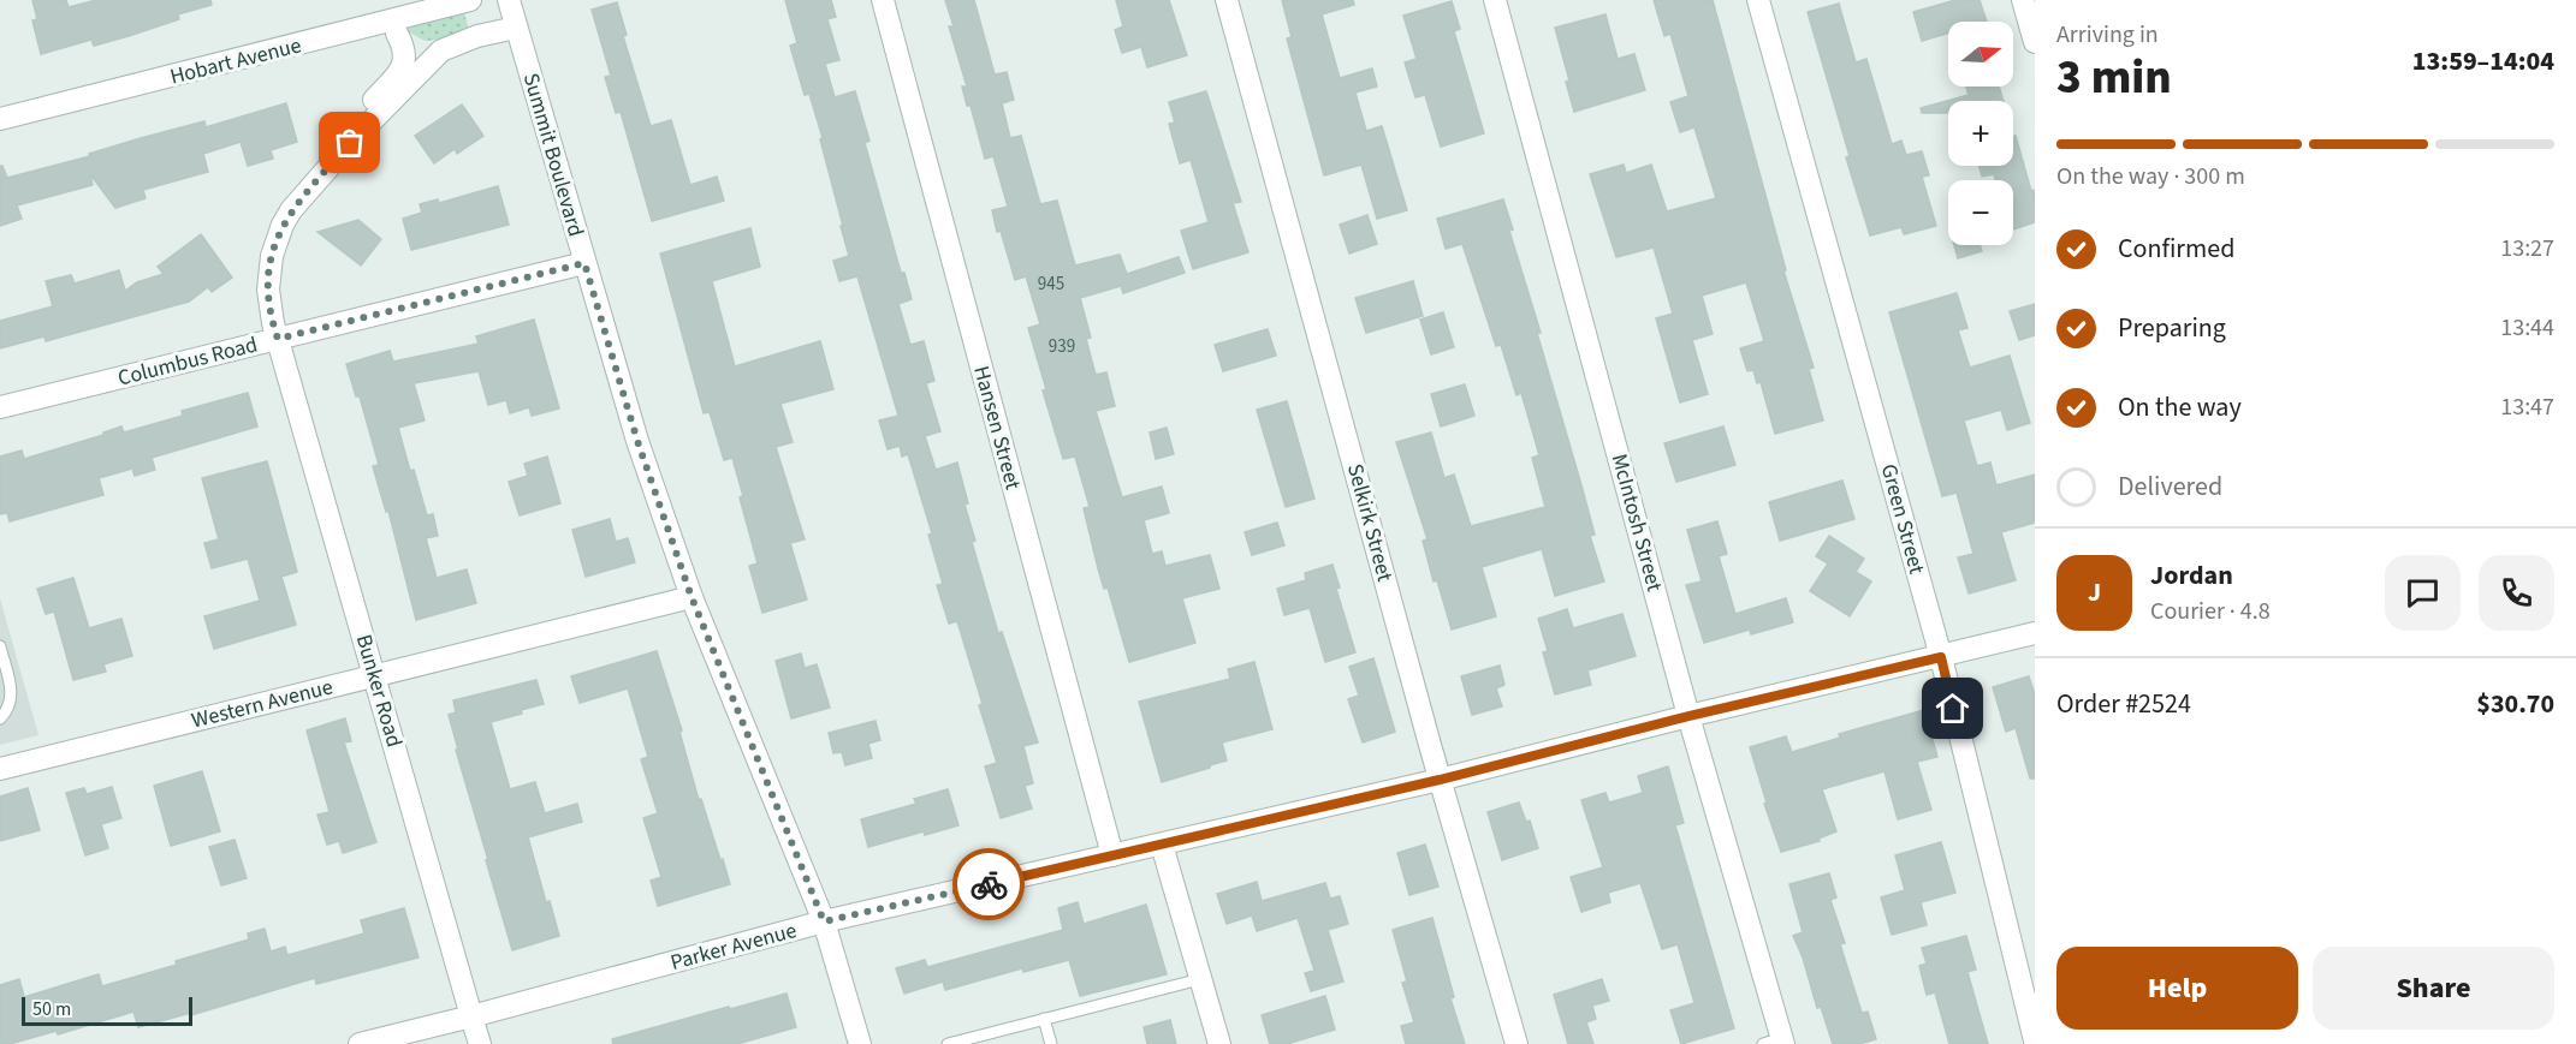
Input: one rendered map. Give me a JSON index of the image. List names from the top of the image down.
{
  "streets": {
    "street": [
      "Hobart Avenue",
      "Summit Boulevard",
      "Columbus Road",
      "Hansen Street",
      "Green Street",
      "Selkirk Street",
      "McIntosh Street",
      "Bunker Road",
      "Western Avenue",
      "Parker Avenue"
    ]
  },
  "crossings": [
    ["Summit Boulevard", "Columbus Road"],
    ["Summit Boulevard", "Western Avenue"],
    ["Summit Boulevard", "Parker Avenue"],
    ["Columbus Road", "Bunker Road"],
    ["Hansen Street", "Parker Avenue"],
    ["Green Street", "Parker Avenue"],
    ["Selkirk Street", "Parker Avenue"],
    ["McIntosh Street", "Parker Avenue"],
    ["Bunker Road", "Western Avenue"],
    ["Bunker Road", "Parker Avenue"]
  ],
  "house_numbers": ["945", "939"],
  "scale_bar": "50 m",
  "north": "right",
  "page": {
    "heading": ["3 min", "Arriving in", "13:59–14:04"],
    "panel": [
      "Jordan",
      "Courier · 4.8",
      "Order #2524",
      "$30.70"
    ],
    "map_buttons": ["+", "−"],
    "bar": "On the way · 300 m",
    "list": [
      ["Confirmed", "13:27"],
      ["Preparing", "13:44"],
      ["On the way", "13:47"],
      "Delivered"
    ],
    "round": "J",
    "buttons": ["Help", "Share"],
    "scale": "50 m"
  }
}
